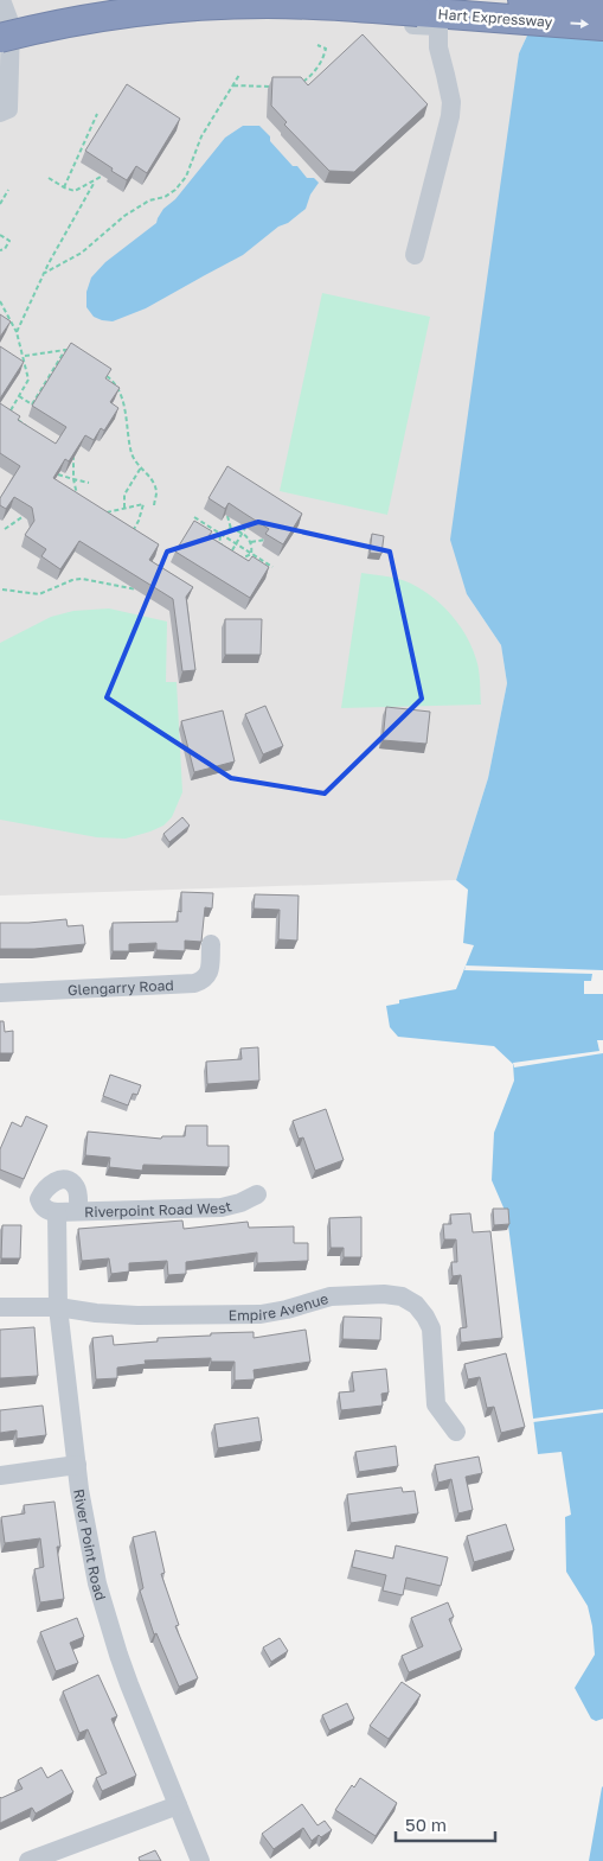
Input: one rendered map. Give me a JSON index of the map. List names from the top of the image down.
{
  "streets": {
    "highway": ["Hart Expressway"],
    "street": [
      "Glengarry Road",
      "Riverpoint Road West",
      "Empire Avenue",
      "River Point Road"
    ]
  },
  "crossings": [
    ["Riverpoint Road West", "River Point Road"],
    ["Empire Avenue", "River Point Road"]
  ],
  "one_way": ["Hart Expressway"],
  "scale_bar": "50 m"
}
